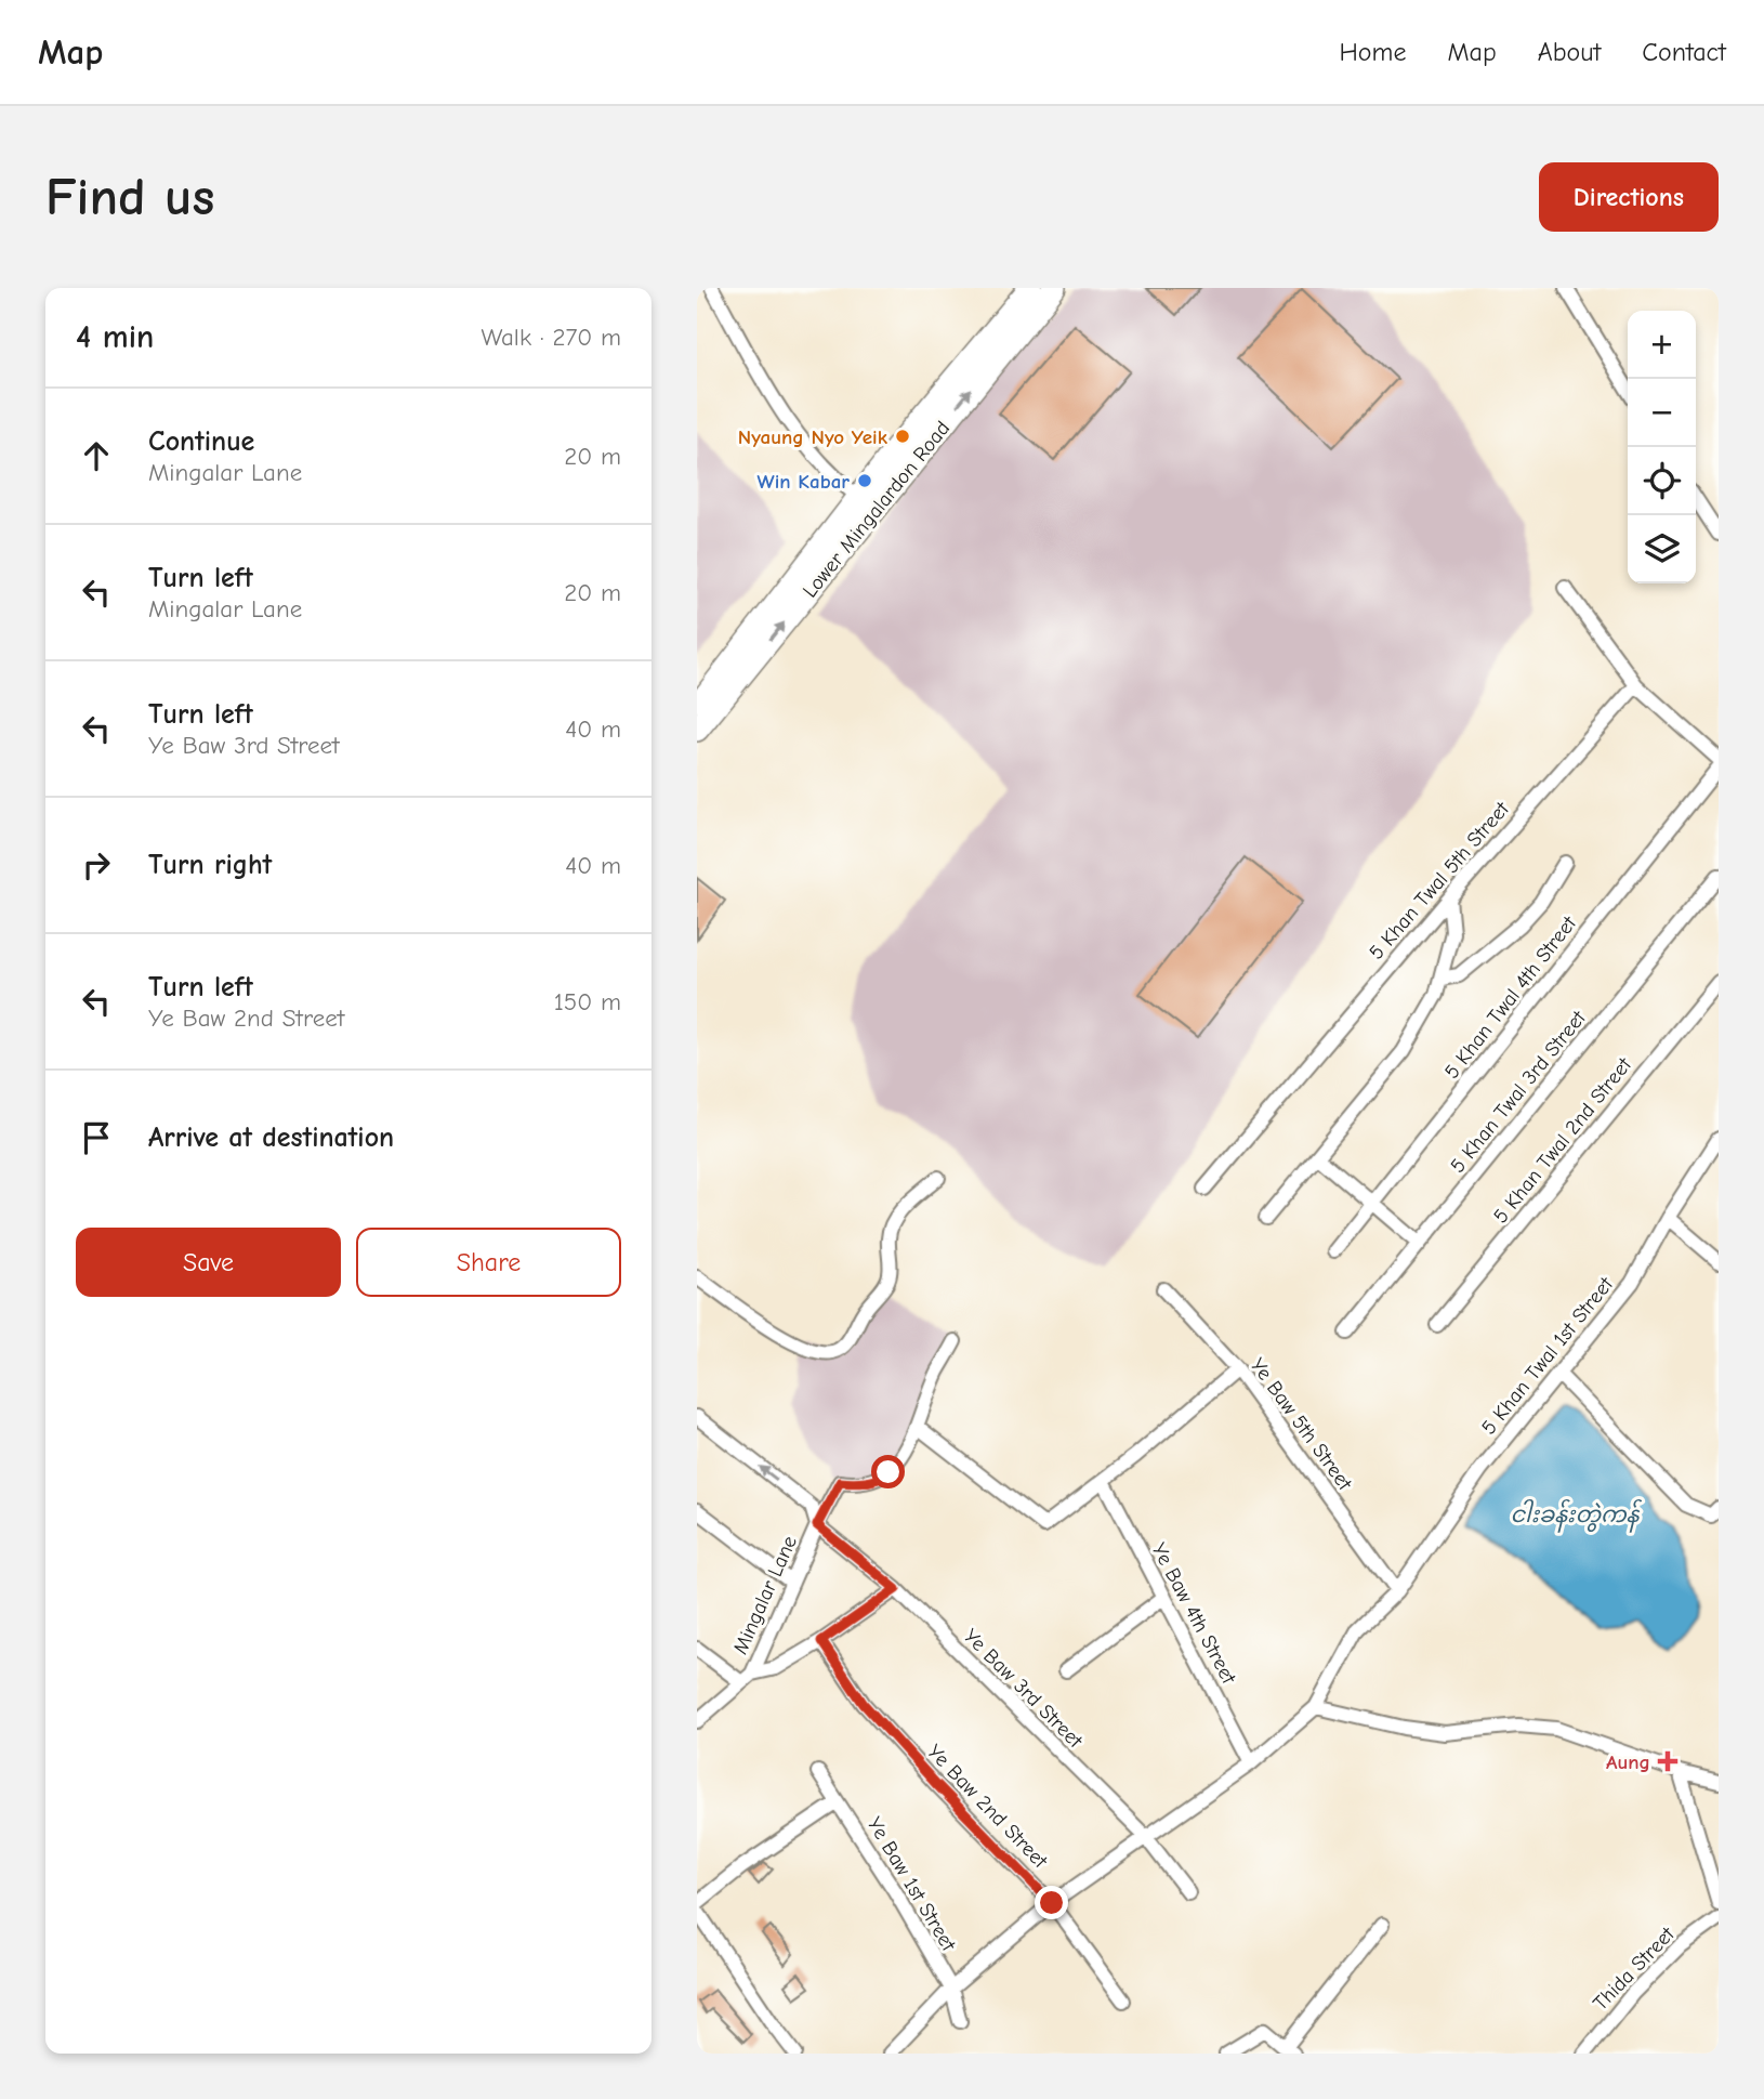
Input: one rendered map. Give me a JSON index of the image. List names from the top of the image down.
{
  "streets": {
    "main road": ["Lower Mingalardon Road"],
    "street": [
      "5 Khan Twal 5th Street",
      "5 Khan Twal 4th Street",
      "5 Khan Twal 3rd Street",
      "5 Khan Twal 2nd Street",
      "5 Khan Twal 1st Street",
      "Ye Baw 5th Street",
      "Mingalar Lane",
      "Ye Baw 4th Street",
      "Ye Baw 3rd Street",
      "Ye Baw 2nd Street",
      "Ye Baw 1st Street",
      "Thida Street"
    ]
  },
  "crossings": [
    ["5 Khan Twal 1st Street", "Ye Baw 5th Street"],
    ["Mingalar Lane", "Ye Baw 3rd Street"]
  ],
  "water": ["ငါးခန်းတွဲကန်"],
  "places": {
    "other": ["Nyaung Nyo Yeik", "Win Kabar"],
    "health": ["Aung"]
  },
  "page": {
    "header": "Map",
    "nav": [
      "Home",
      "Map",
      "About",
      "Contact"
    ],
    "buttons": [
      "Directions",
      ["Save", "Share"]
    ],
    "title": "Find us",
    "heading": ["4 min", "Walk · 270 m"],
    "map_buttons": ["+", "−"],
    "list": [
      ["Continue", "Mingalar Lane", "20 m"],
      ["Turn left", "Mingalar Lane", "20 m"],
      ["Turn left", "Ye Baw 3rd Street", "40 m"],
      ["Turn right", "40 m"],
      ["Turn left", "Ye Baw 2nd Street", "150 m"],
      "Arrive at destination"
    ]
  }
}
